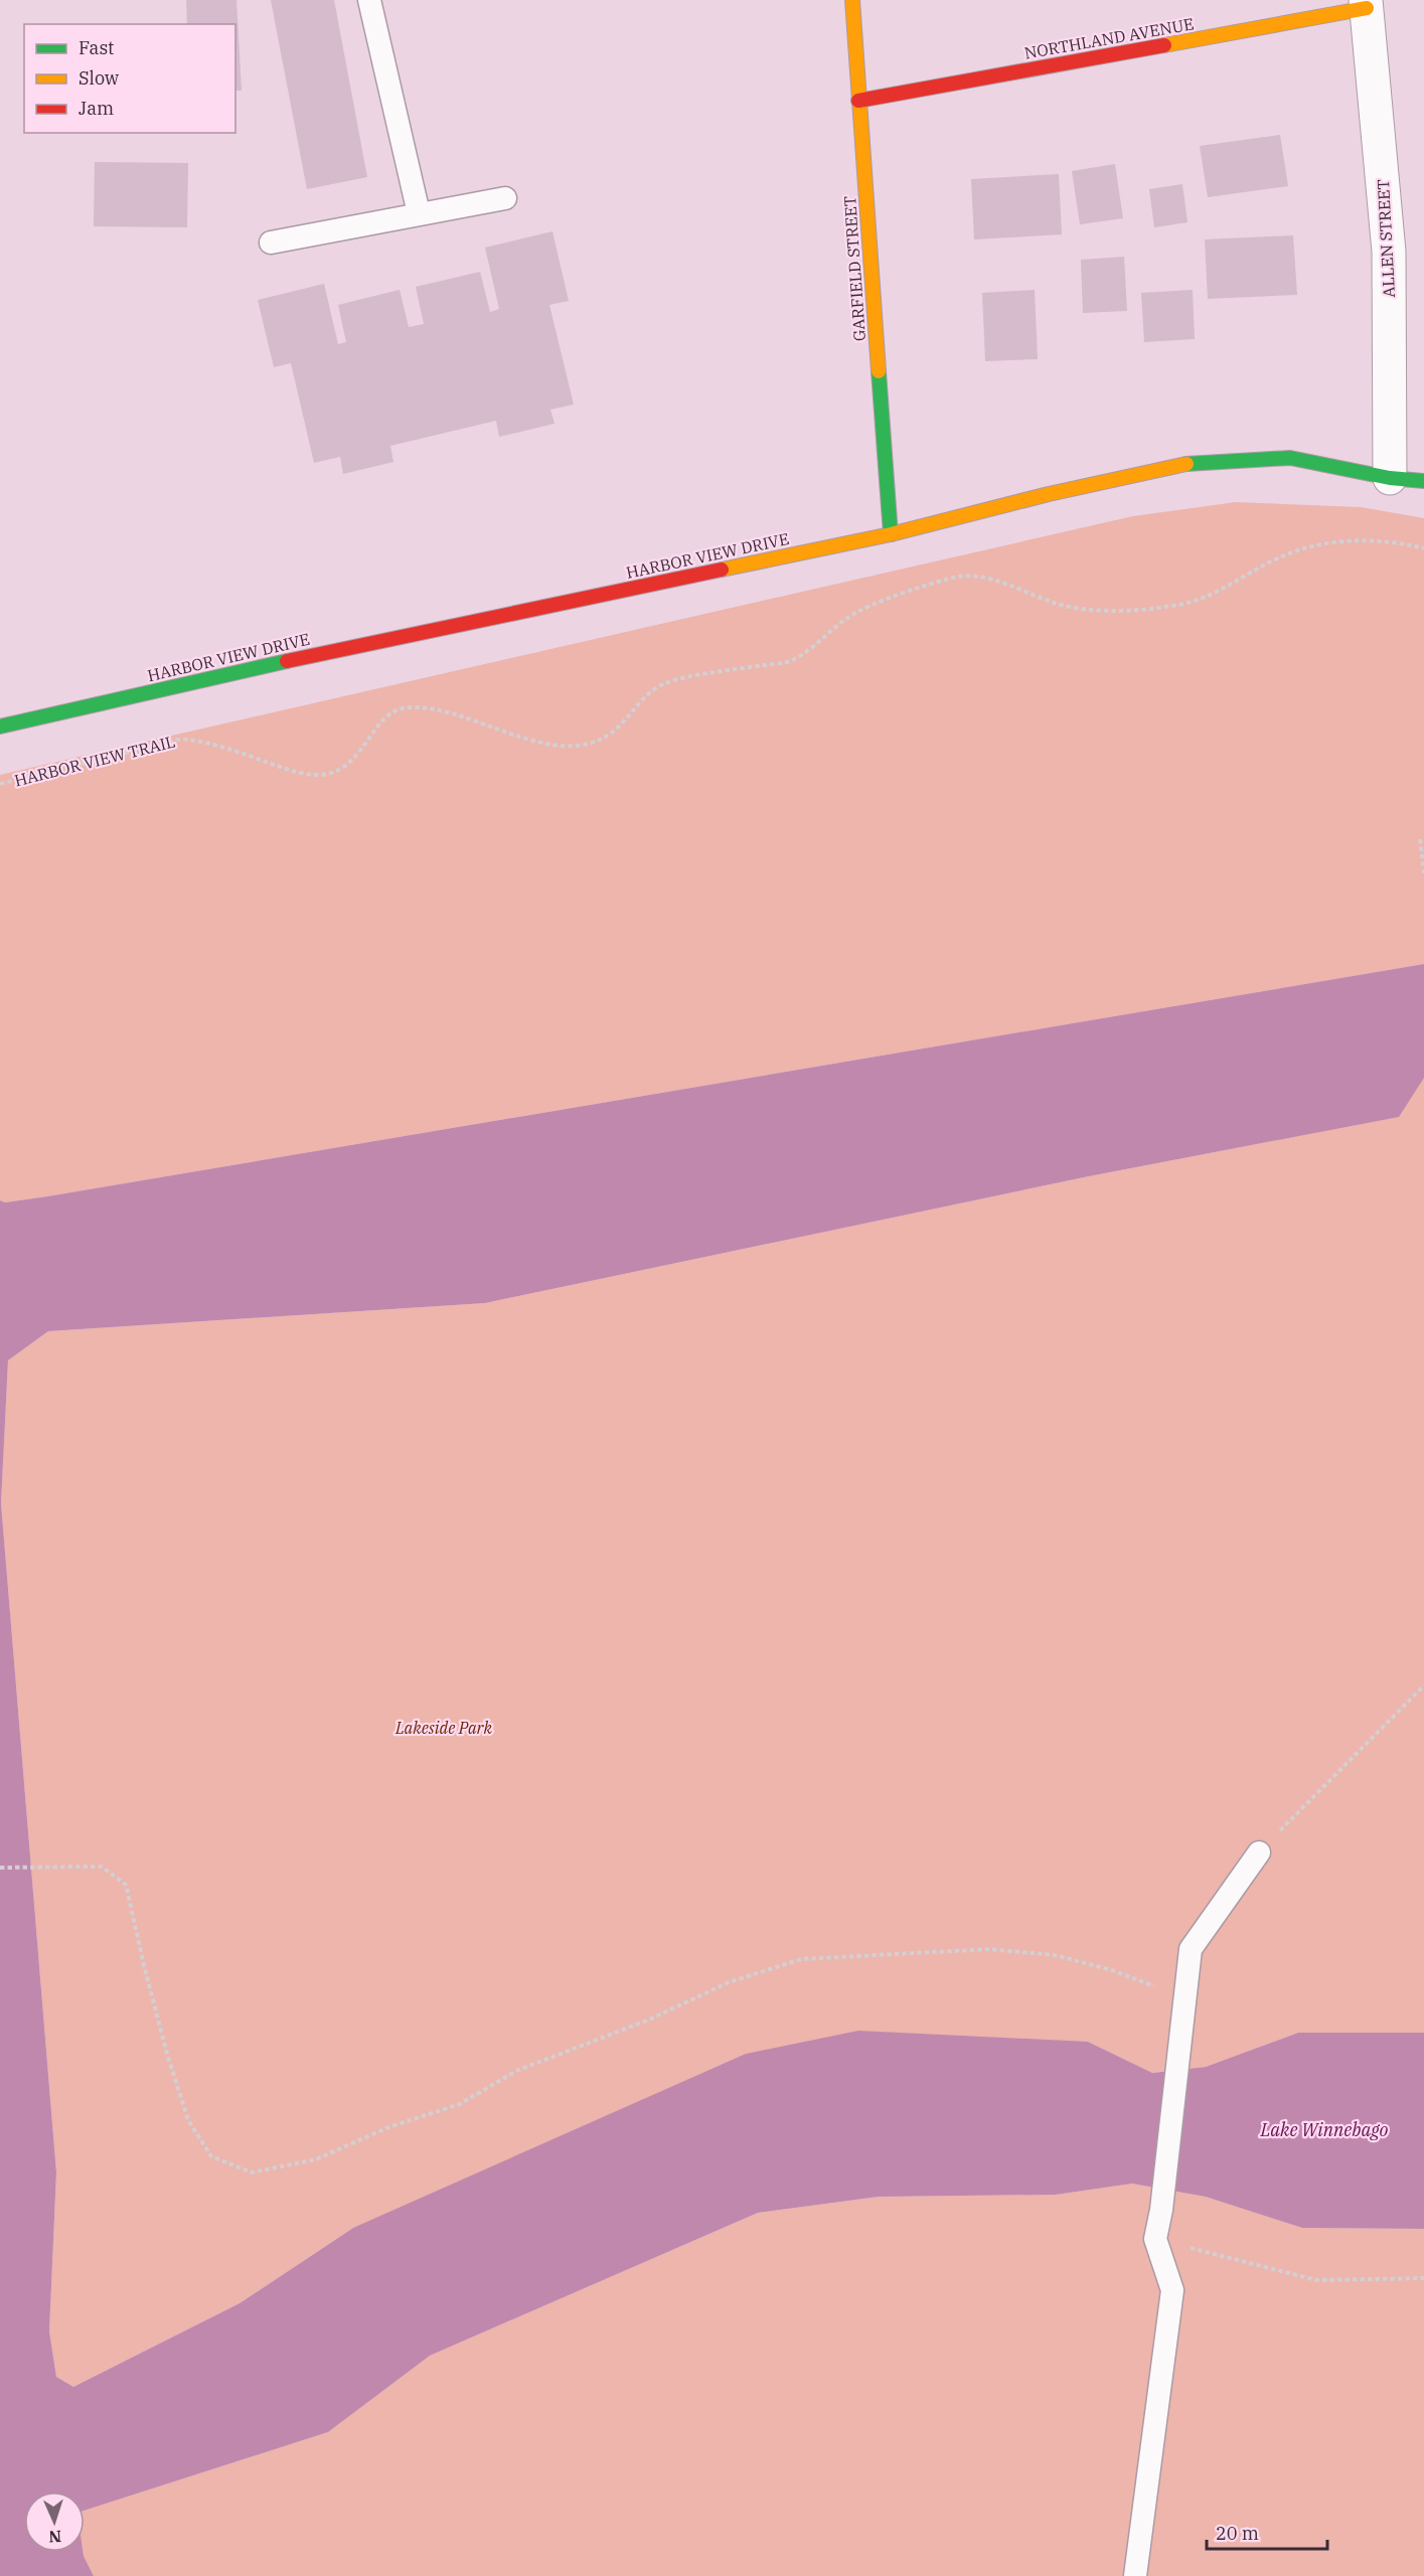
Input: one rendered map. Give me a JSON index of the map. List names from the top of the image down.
{
  "streets": {
    "street": [
      "NORTHLAND AVENUE",
      "ALLEN STREET",
      "GARFIELD STREET",
      "HARBOR VIEW DRIVE"
    ],
    "path": ["HARBOR VIEW TRAIL"]
  },
  "crossings": [
    ["NORTHLAND AVENUE", "ALLEN STREET"],
    ["NORTHLAND AVENUE", "GARFIELD STREET"],
    ["ALLEN STREET", "HARBOR VIEW DRIVE"],
    ["GARFIELD STREET", "HARBOR VIEW DRIVE"]
  ],
  "water": ["Lake Winnebago"],
  "parks": ["Lakeside Park"],
  "legend": ["Fast", "Slow", "Jam"],
  "scale_bar": "20 m",
  "north": "bottom"
}
